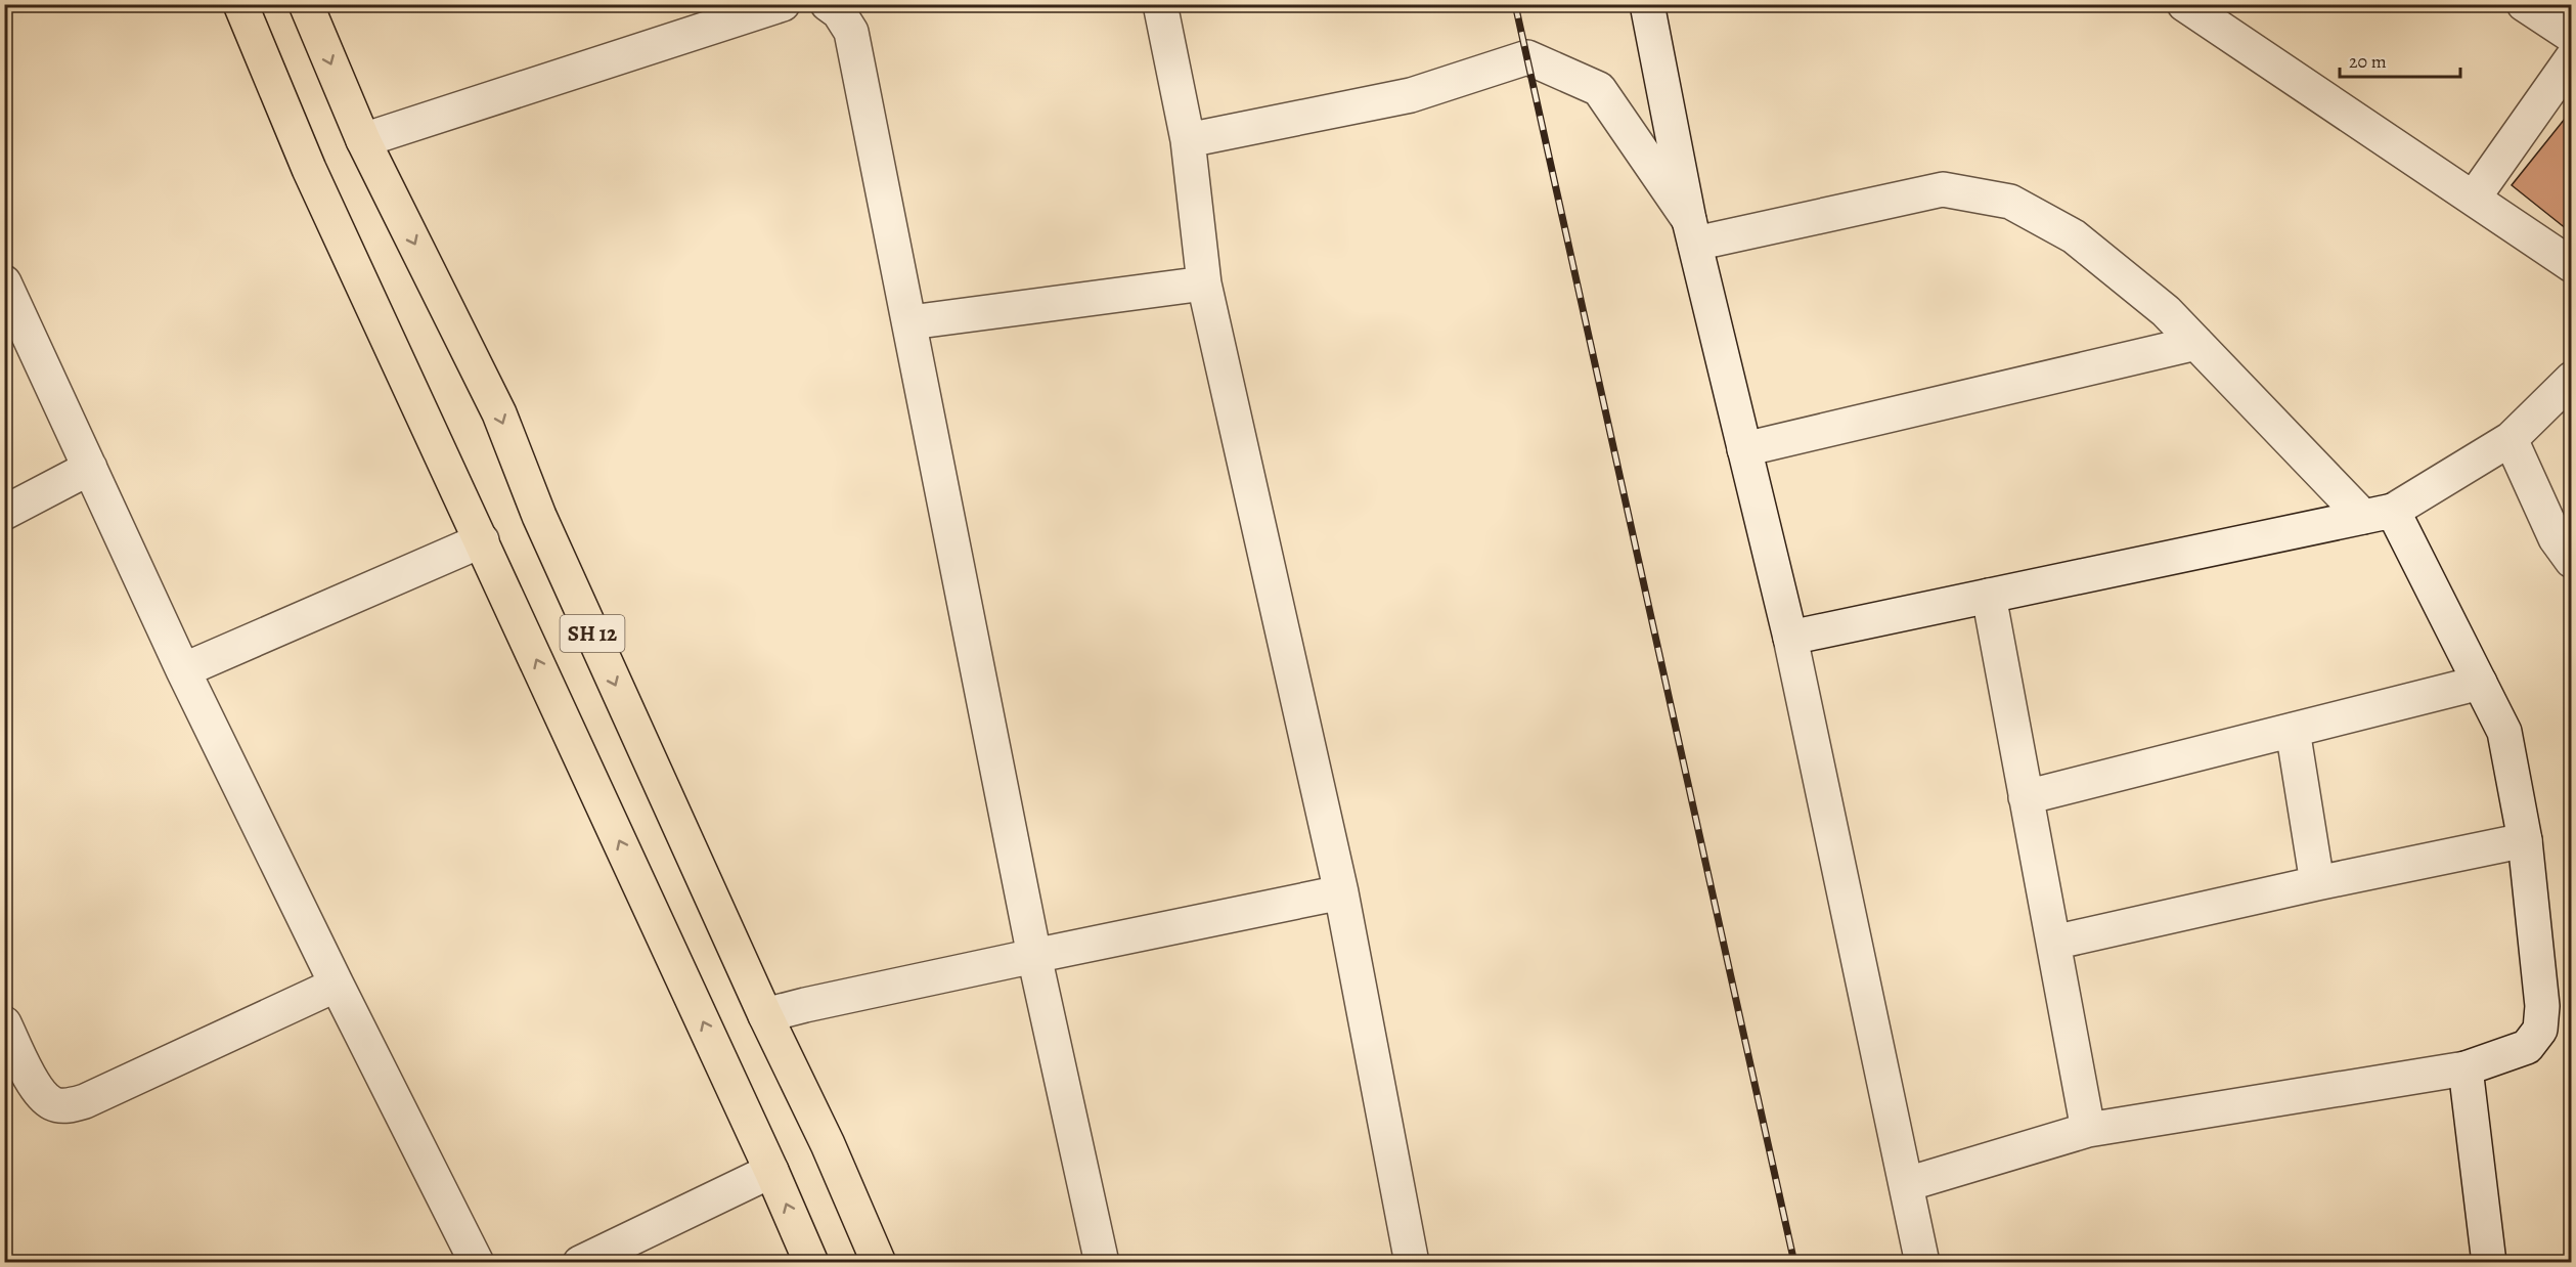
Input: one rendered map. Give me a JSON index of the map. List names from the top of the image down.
{
  "streets": {
    "main road": ["SH 12"]
  },
  "scale_bar": "20 m"
}
